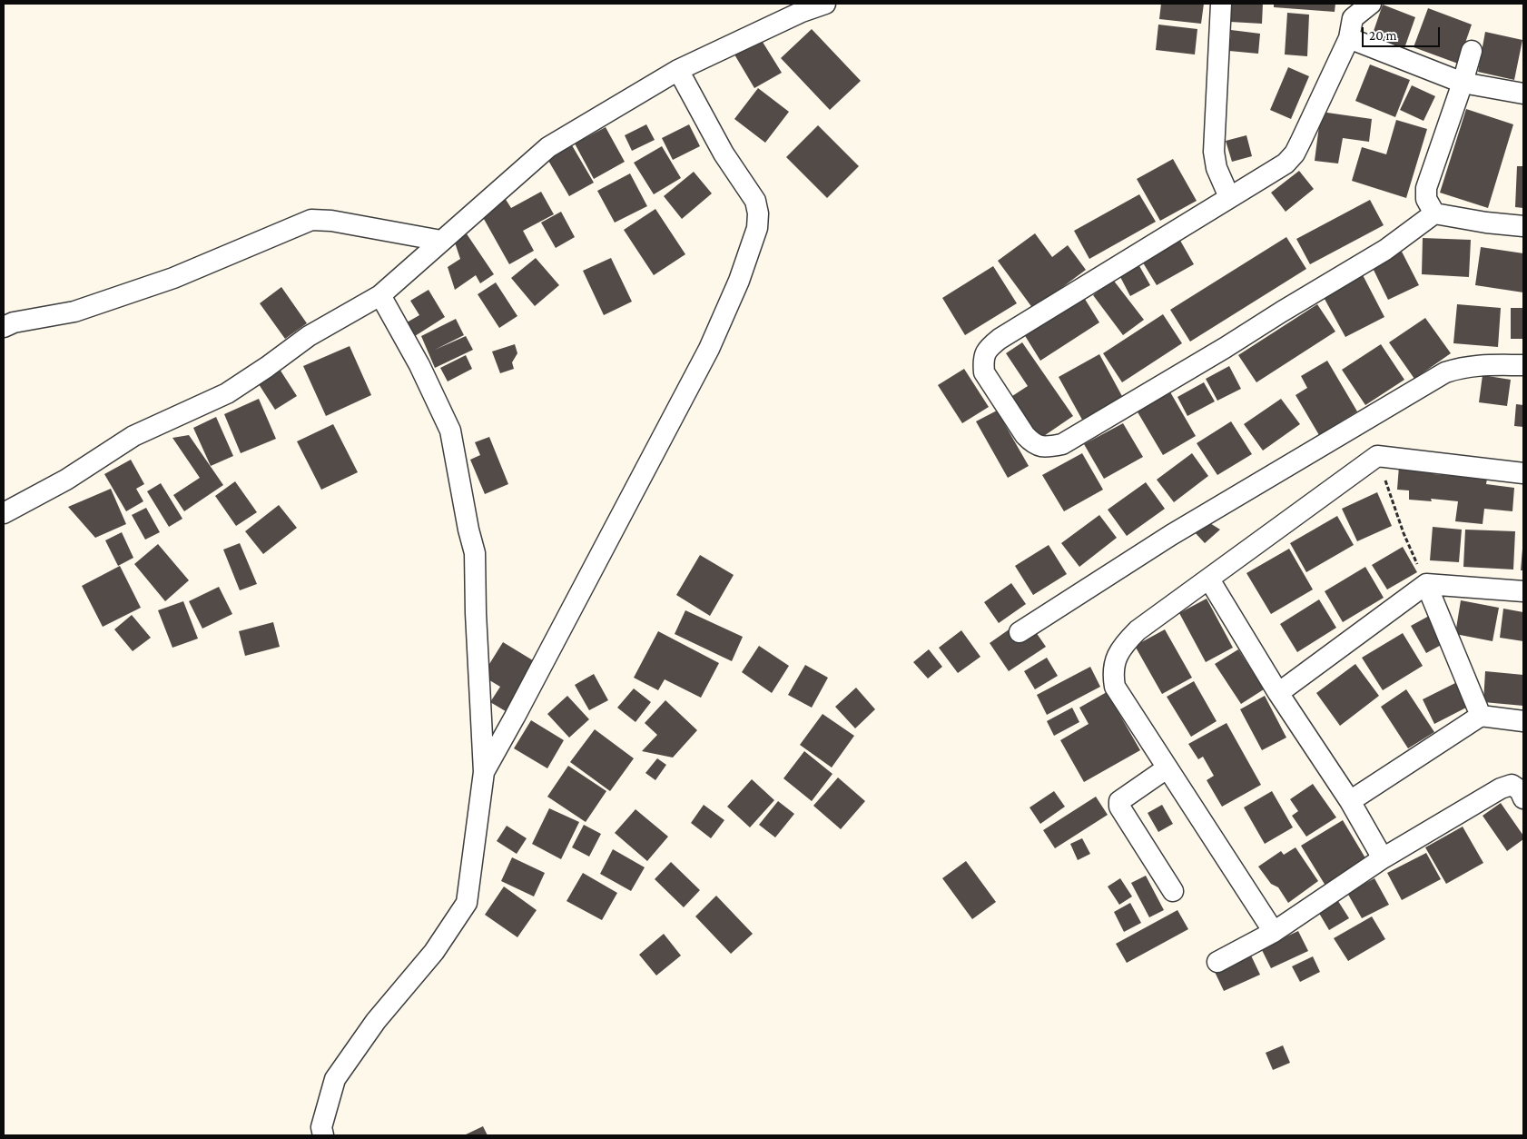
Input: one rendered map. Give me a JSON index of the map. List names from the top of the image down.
{
  "scale_bar": "20 m"
}
